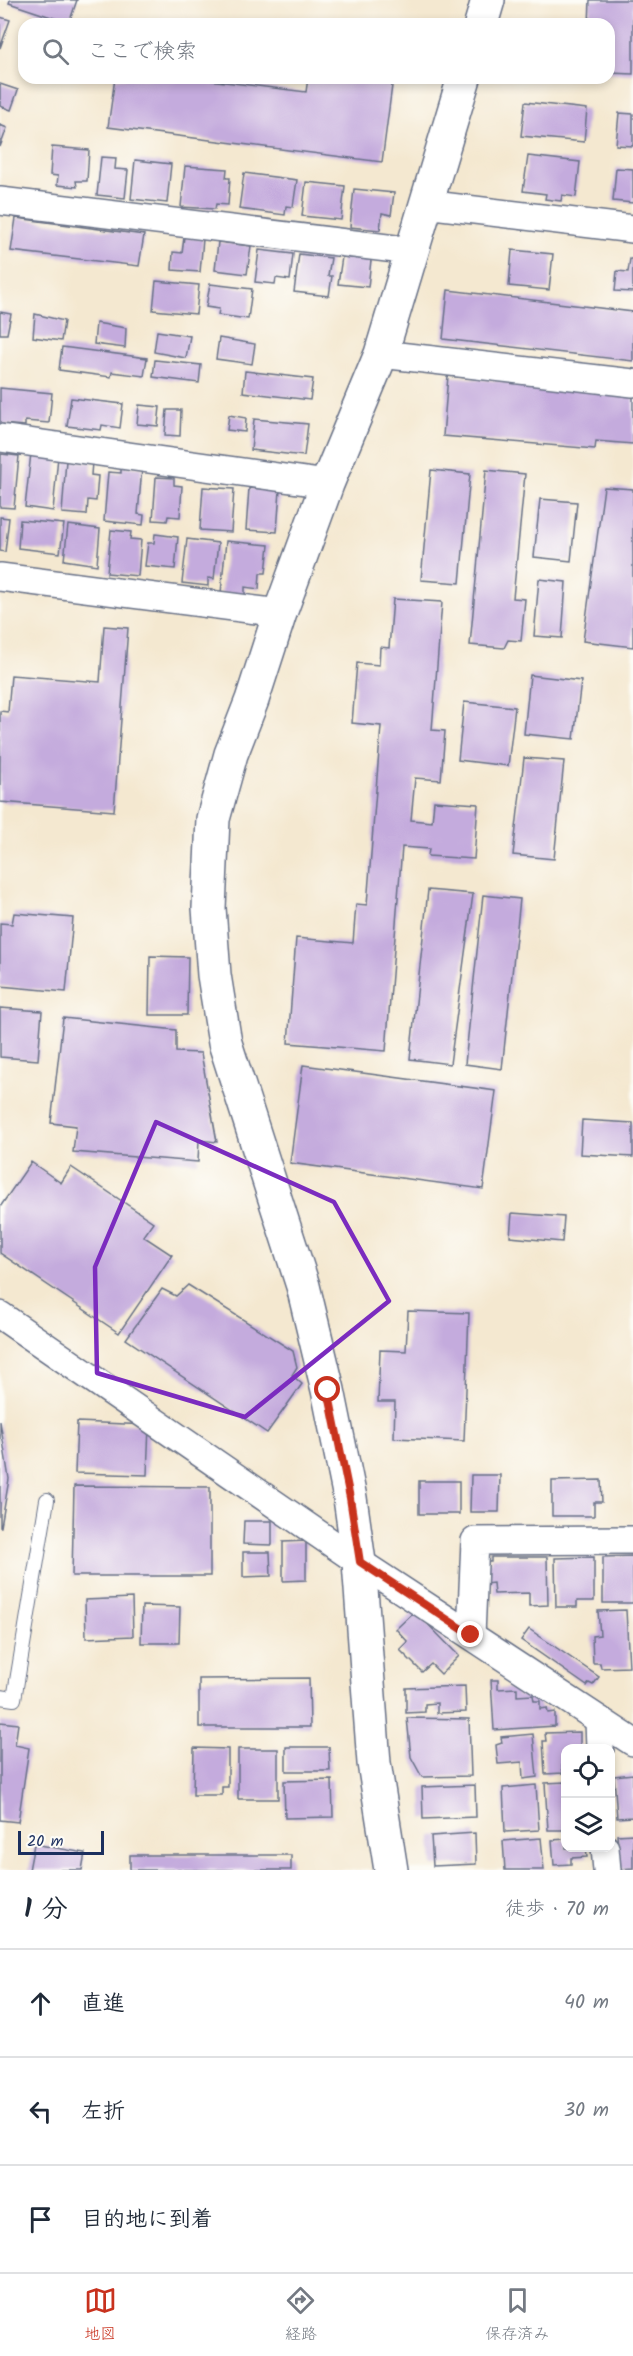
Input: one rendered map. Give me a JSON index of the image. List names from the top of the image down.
{
  "scale_bar": "20 m",
  "page": {
    "search": "ここで検索",
    "scale": "20 m",
    "heading": ["1 分", "徒歩 · 70 m"],
    "list": [
      ["直進", "40 m"],
      ["左折", "30 m"],
      "目的地に到着"
    ],
    "nav": ["地図", "経路", "保存済み"]
  }
}
